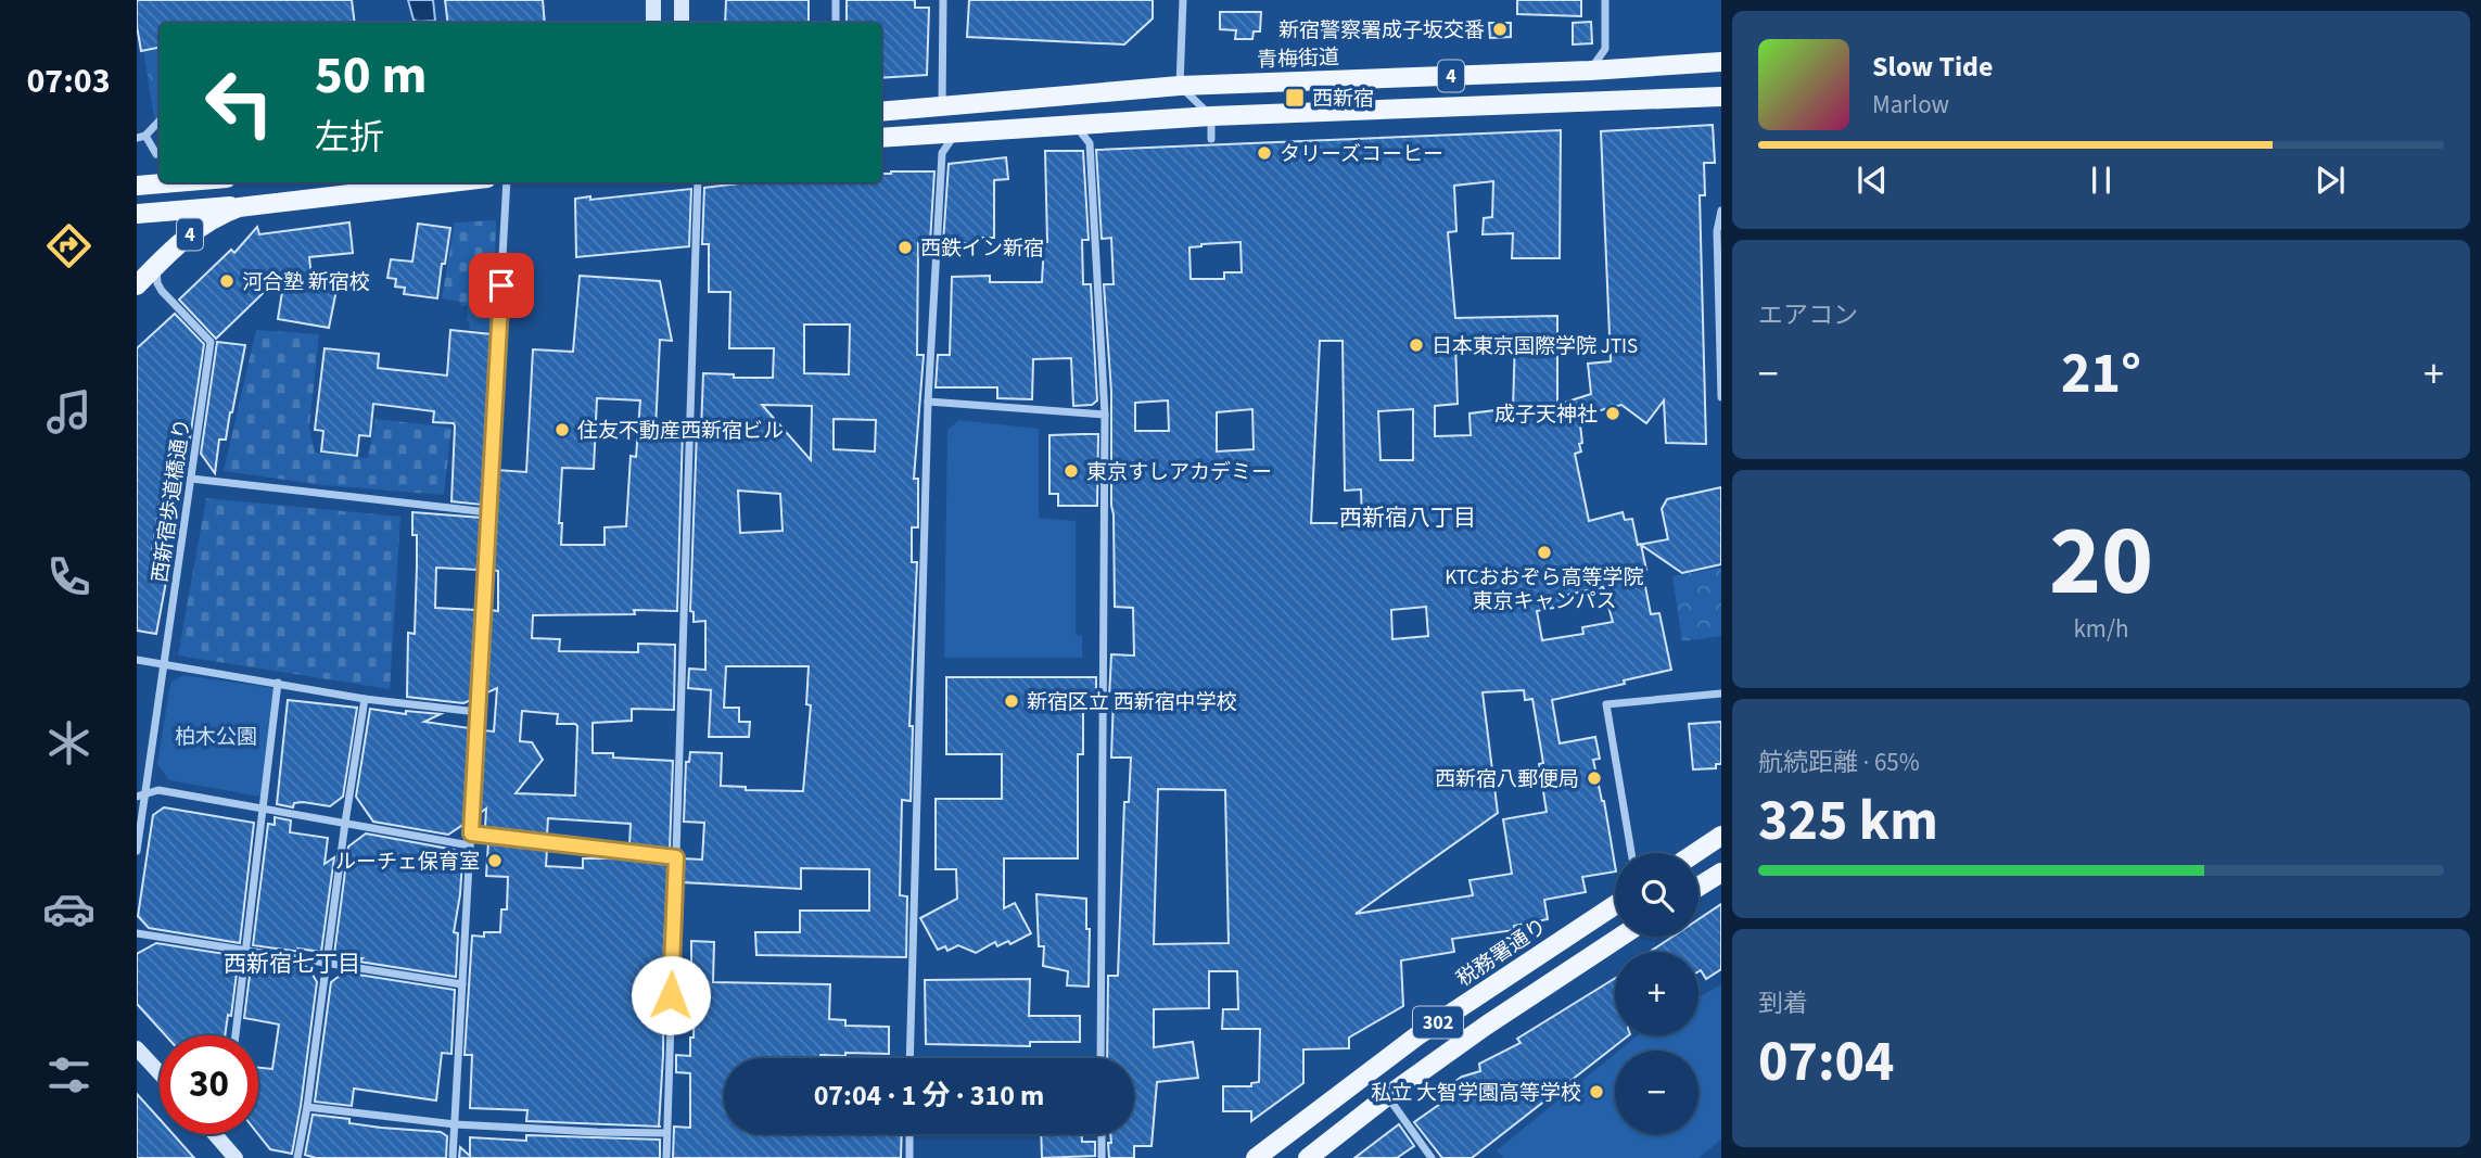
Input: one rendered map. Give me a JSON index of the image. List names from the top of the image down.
{
  "streets": {
    "main road": [
      "青梅街道",
      "4",
      "税務署通り",
      "302"
    ],
    "street": ["西新宿歩道橋通り"]
  },
  "crossings": [
    ["4", "西新宿歩道橋通り"]
  ],
  "districts": ["西新宿八丁目", "西新宿七丁目"],
  "parks": ["柏木公園"],
  "places": {
    "other": [
      "新宿警察署成子坂交番",
      "タリーズコーヒー",
      "西鉄イン新宿",
      "河合塾 新宿校",
      "日本東京国際学院 JTIS",
      "成子天神社",
      "住友不動産西新宿ビル",
      "東京すしアカデミー",
      "KTCおおぞら高等学院 東京キャンパス",
      "新宿区立 西新宿中学校",
      "西新宿八郵便局",
      "ルーチェ保育室",
      "私立 大智学園高等学校"
    ],
    "transit": ["西新宿"]
  },
  "page": {
    "tabs": "07:03",
    "turn": ["50 m", "左折"],
    "song": ["Slow Tide", "Marlow"],
    "tile": [
      "エアコン",
      ["20", "km/h"],
      ["航続距離 · 65%", "325 km"],
      ["到着", "07:04"]
    ],
    "heat": ["−", "21°", "+"],
    "map_buttons": ["+", "−"],
    "limit": "30",
    "trip": "07:04 · 1 分 · 310 m"
  }
}
